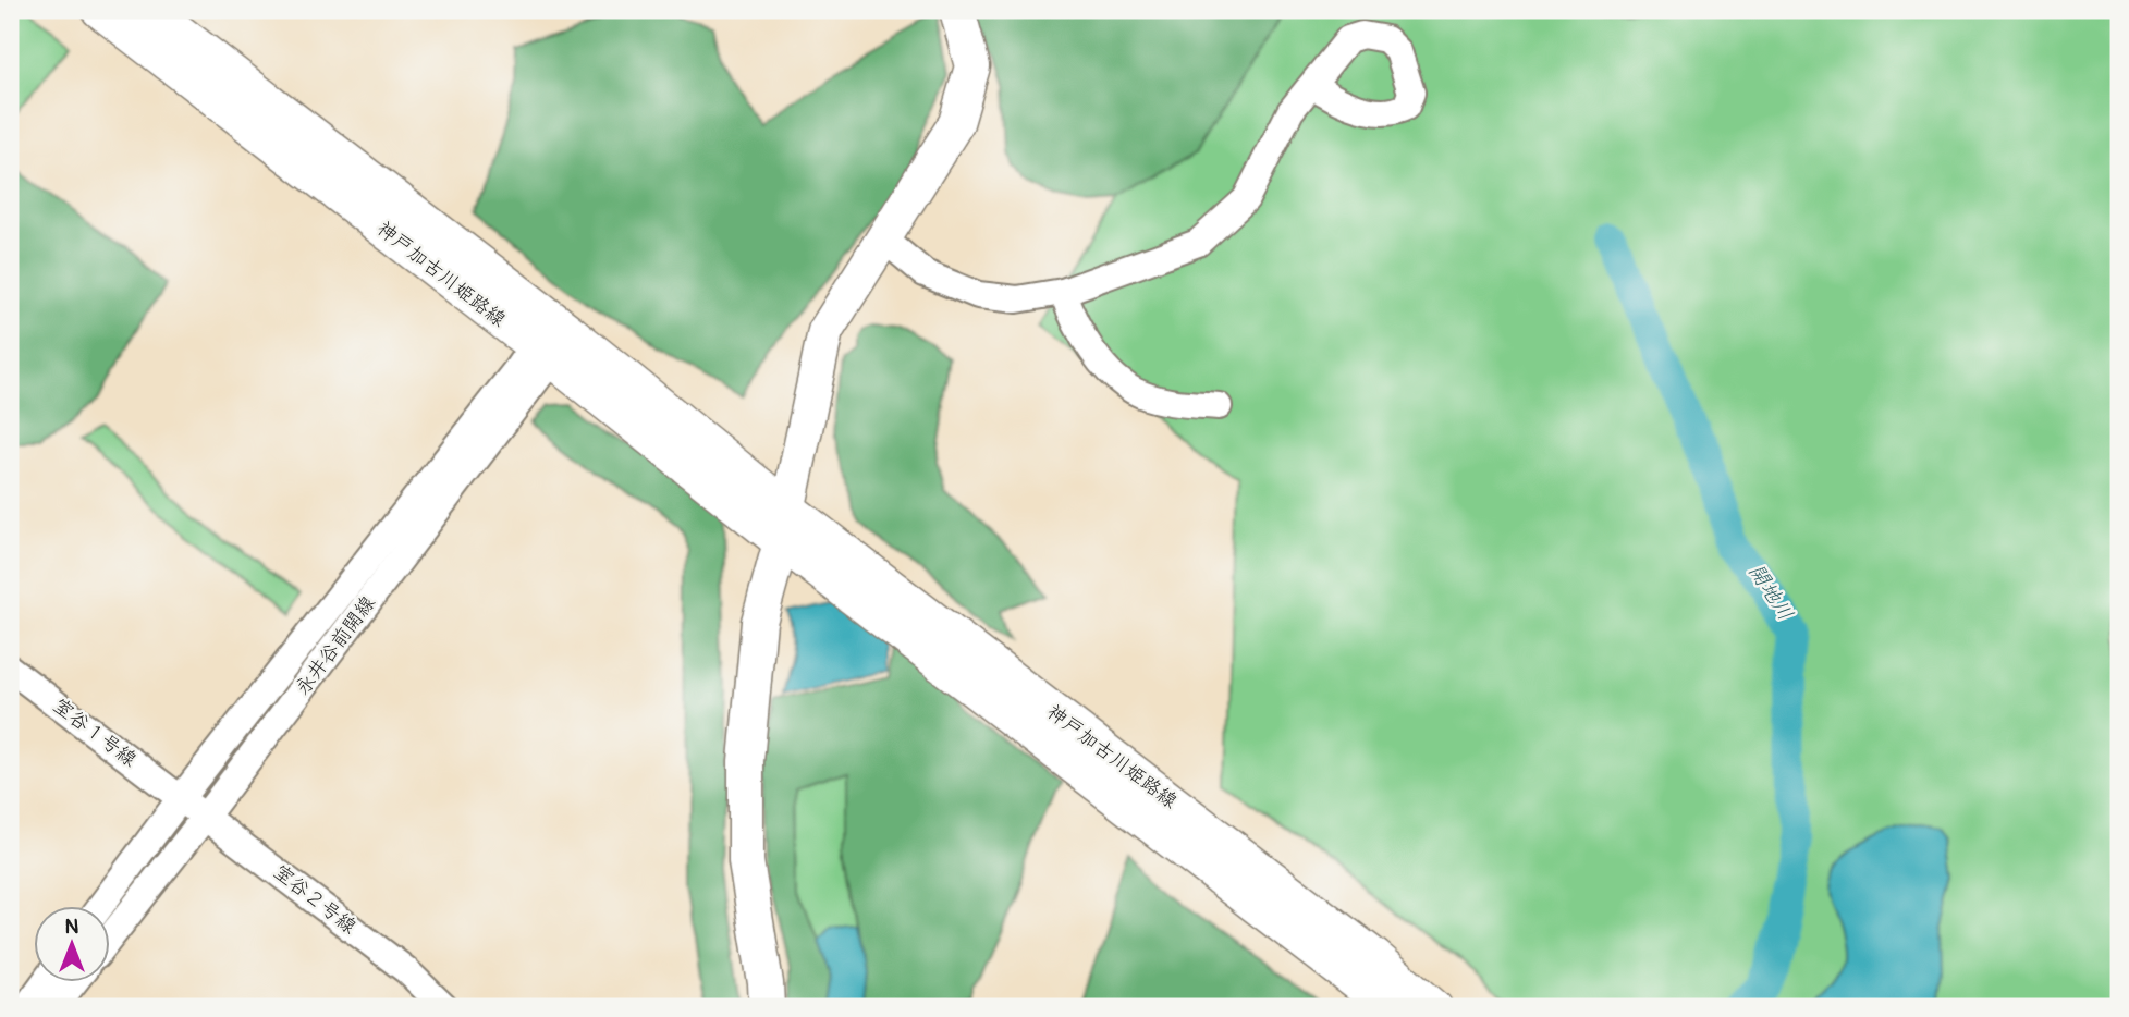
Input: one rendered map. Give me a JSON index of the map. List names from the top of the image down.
{
  "streets": {
    "main road": ["神戸加古川姫路線"],
    "street": ["永井谷前開線", "室谷１号線", "室谷２号線"]
  },
  "crossings": [
    ["神戸加古川姫路線", "永井谷前開線"],
    ["永井谷前開線", "室谷１号線"],
    ["永井谷前開線", "室谷２号線"],
    ["室谷１号線", "室谷２号線"]
  ],
  "water": ["開地川"],
  "north": "top"
}
